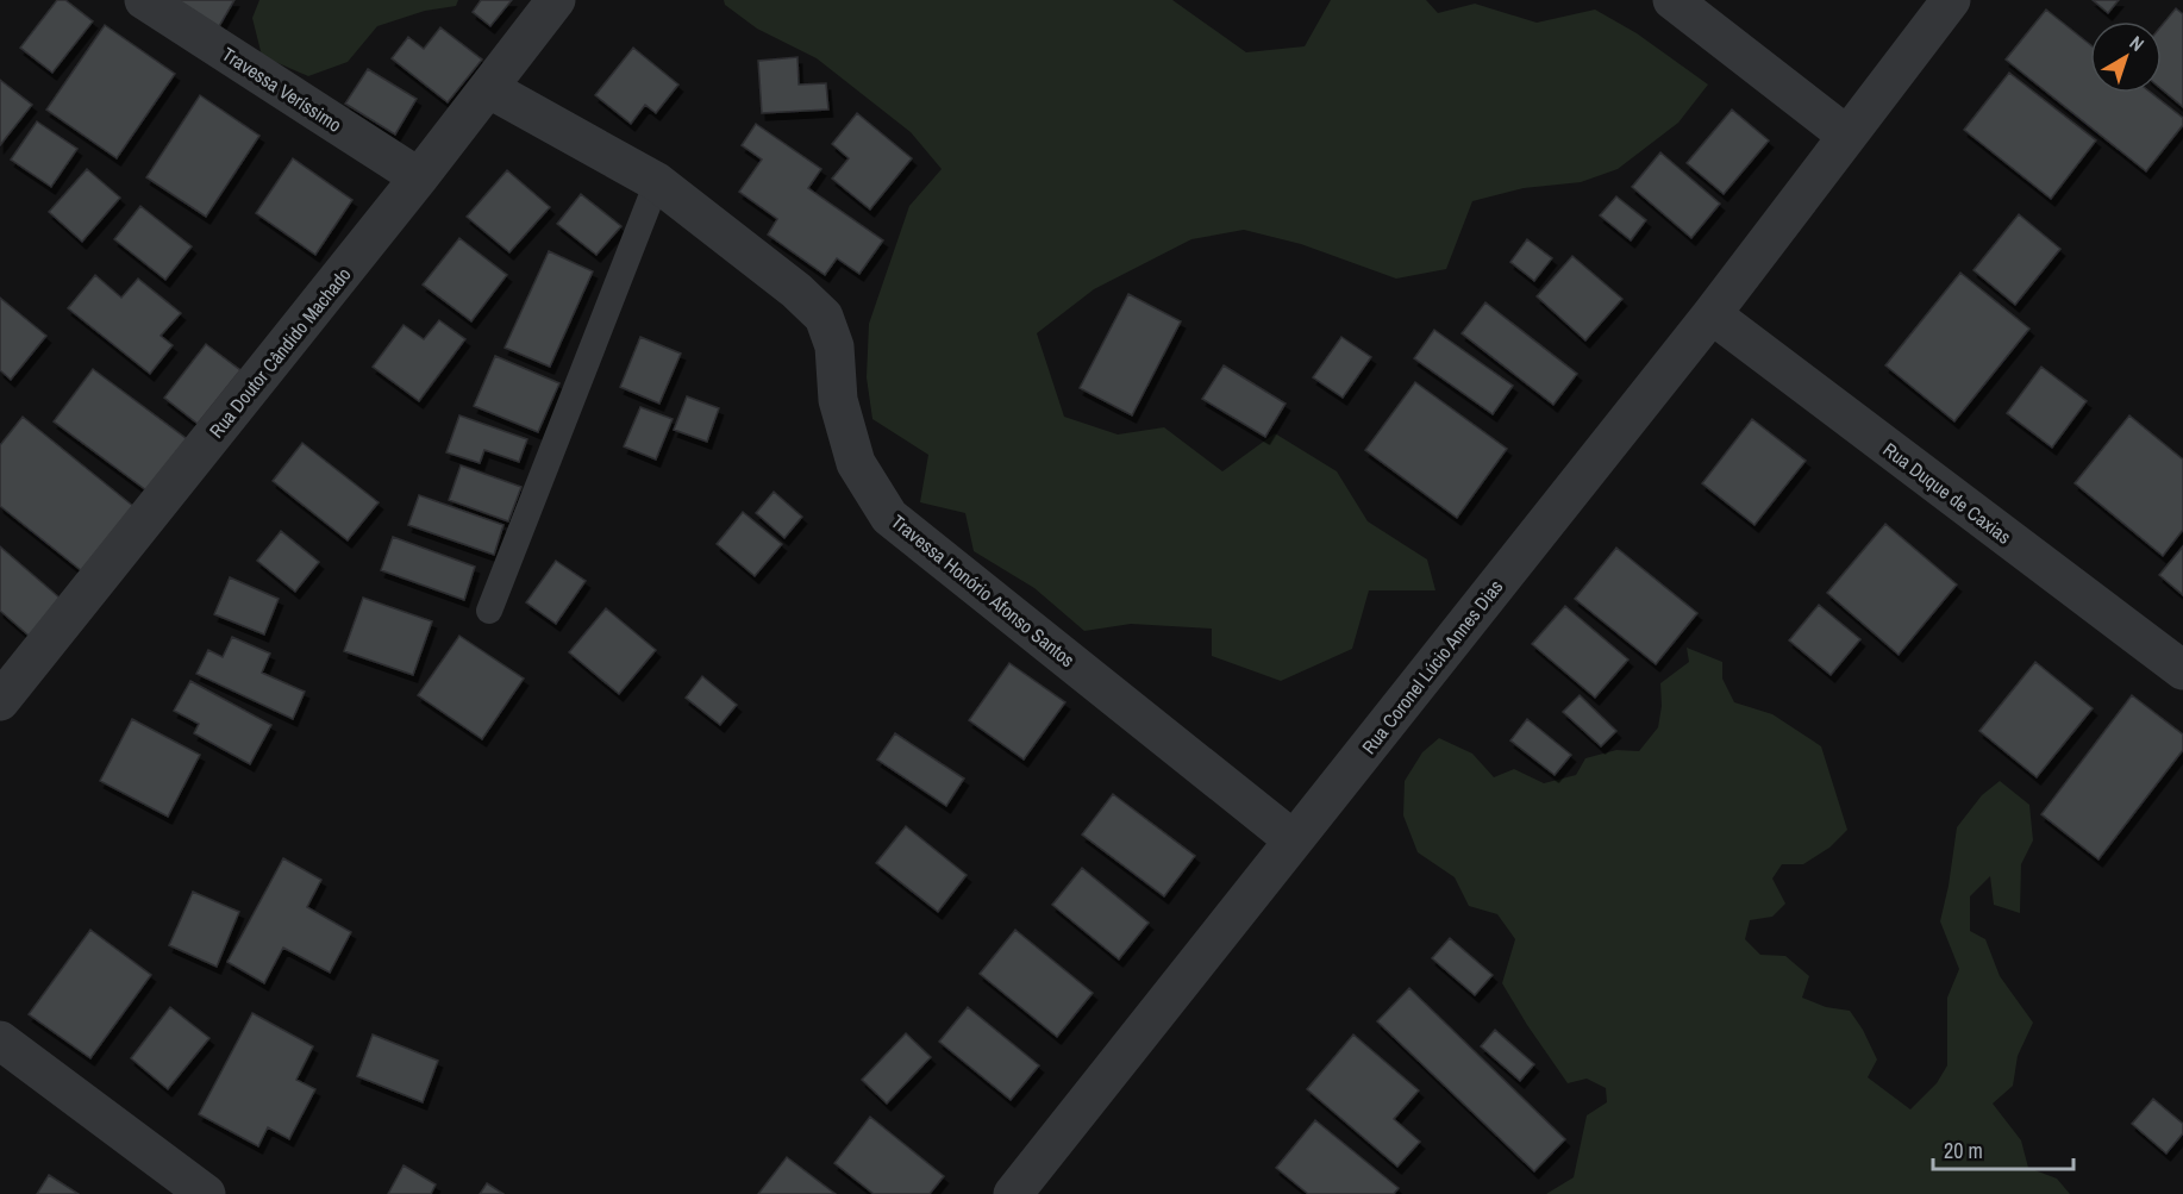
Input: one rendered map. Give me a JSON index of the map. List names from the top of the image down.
{
  "streets": {
    "street": [
      "Travessa Veríssimo",
      "Rua Doutor Cândido Machado",
      "Rua Duque de Caxias",
      "Travessa Honório Afonso Santos",
      "Rua Coronel Lúcio Annes Dias"
    ]
  },
  "crossings": [
    ["Travessa Veríssimo", "Rua Doutor Cândido Machado"],
    ["Rua Doutor Cândido Machado", "Travessa Honório Afonso Santos"],
    ["Rua Duque de Caxias", "Rua Coronel Lúcio Annes Dias"],
    ["Travessa Honório Afonso Santos", "Rua Coronel Lúcio Annes Dias"]
  ],
  "scale_bar": "20 m",
  "north": "top right"
}
